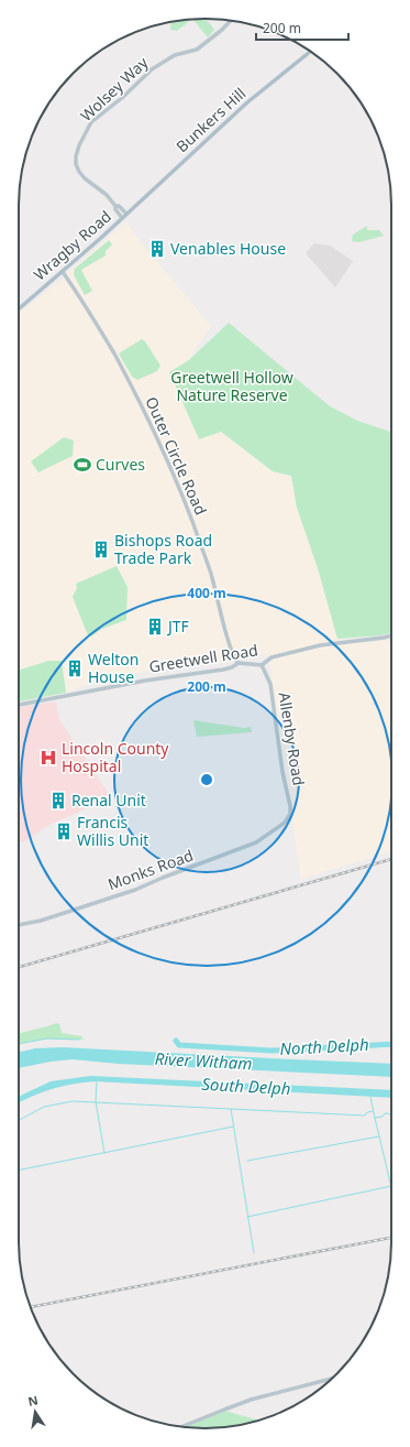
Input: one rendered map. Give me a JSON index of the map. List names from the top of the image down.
{
  "streets": {
    "main road": [
      "Wolsey Way",
      "Bunkers Hill",
      "Wragby Road",
      "Outer Circle Road",
      "Greetwell Road",
      "Allenby Road",
      "Monks Road"
    ]
  },
  "crossings": [
    ["Wolsey Way", "Bunkers Hill"],
    ["Wolsey Way", "Wragby Road"],
    ["Bunkers Hill", "Wragby Road"],
    ["Wragby Road", "Outer Circle Road"],
    ["Outer Circle Road", "Greetwell Road"],
    ["Greetwell Road", "Allenby Road"],
    ["Allenby Road", "Monks Road"]
  ],
  "water": ["North Delph", "River Witham", "South Delph"],
  "parks": ["Greetwell Hollow Nature Reserve"],
  "places": {
    "building": [
      "Venables House",
      "Bishops Road Trade Park",
      "JTF",
      "Welton House",
      "Renal Unit",
      "Francis Willis Unit"
    ],
    "sports": ["Curves"],
    "hospital": ["Lincoln County Hospital"]
  },
  "scale_bar": "200 m",
  "north": "top",
  "rings": ["400 m", "200 m"]
}
